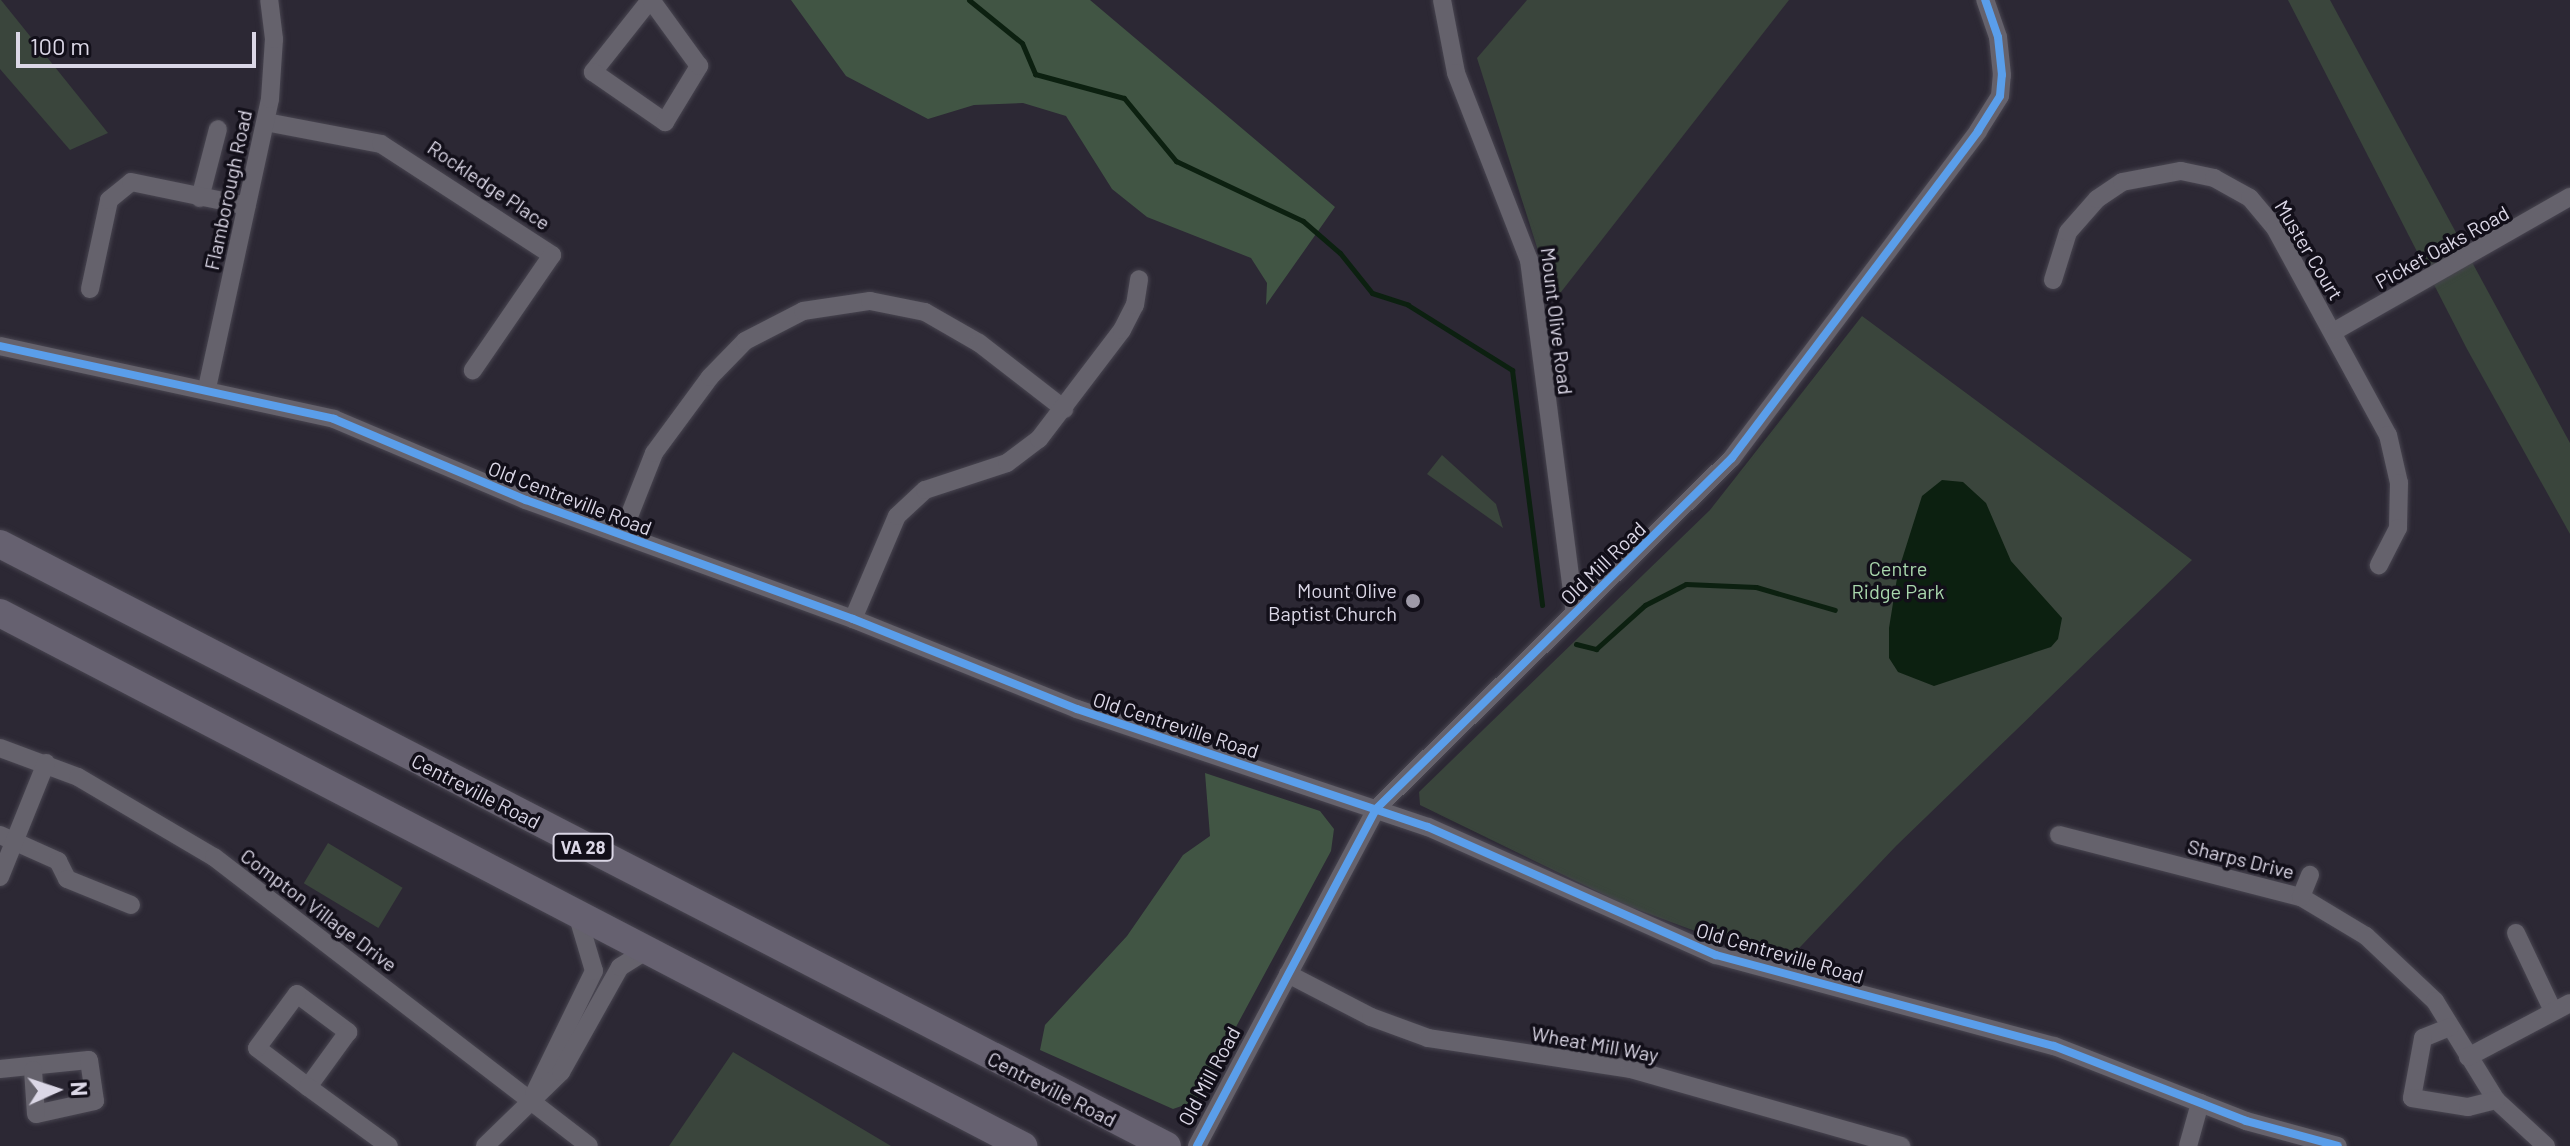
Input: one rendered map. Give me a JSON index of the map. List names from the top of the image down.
{
  "streets": {
    "highway": ["Centreville Road", "VA 28"],
    "street": [
      "Rockledge Place",
      "Flamborough Road",
      "Picket Oaks Road",
      "Muster Court",
      "Mount Olive Road",
      "Old Centreville Road",
      "Old Mill Road",
      "Sharps Drive",
      "Compton Village Drive",
      "Wheat Mill Way"
    ]
  },
  "crossings": [
    ["Rockledge Place", "Flamborough Road"],
    ["Flamborough Road", "Old Centreville Road"],
    ["Picket Oaks Road", "Muster Court"],
    ["Mount Olive Road", "Old Mill Road"],
    ["Old Centreville Road", "Old Mill Road"],
    ["Old Mill Road", "Wheat Mill Way"]
  ],
  "parks": ["Centre Ridge Park"],
  "places": ["Mount Olive Baptist Church"],
  "scale_bar": "100 m",
  "north": "right"
}
